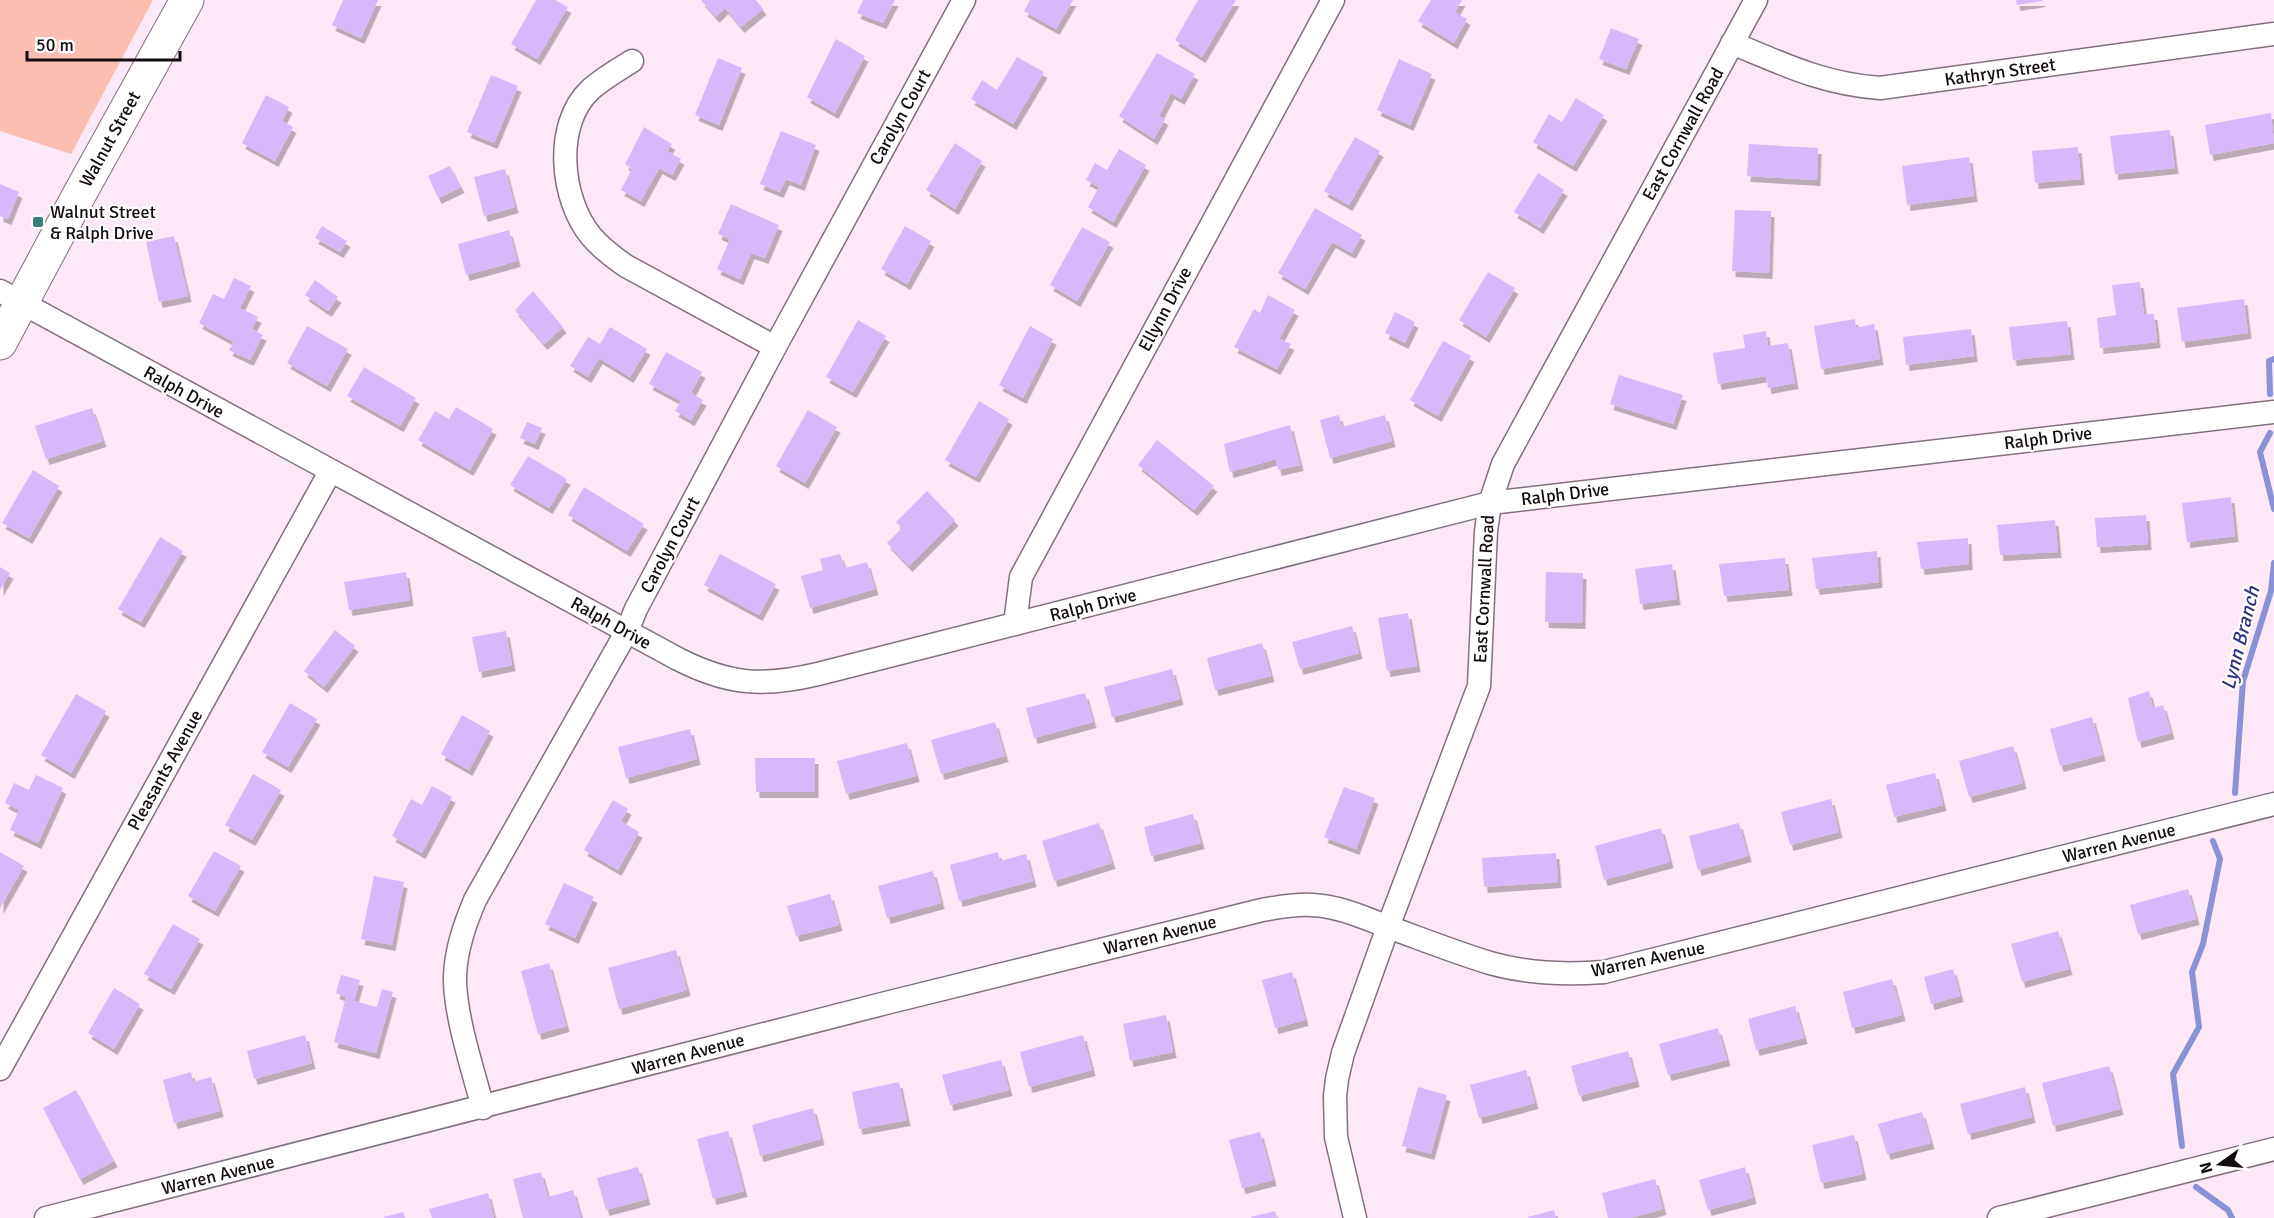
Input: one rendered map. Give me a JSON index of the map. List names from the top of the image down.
{
  "streets": {
    "main road": ["Walnut Street"],
    "street": [
      "Kathryn Street",
      "Carolyn Court",
      "East Cornwall Road",
      "Ellynn Drive",
      "Ralph Drive",
      "Pleasants Avenue",
      "Warren Avenue"
    ]
  },
  "crossings": [
    ["Kathryn Street", "East Cornwall Road"],
    ["Carolyn Court", "Ralph Drive"],
    ["Carolyn Court", "Warren Avenue"],
    ["East Cornwall Road", "Ralph Drive"],
    ["East Cornwall Road", "Warren Avenue"],
    ["Walnut Street", "Ralph Drive"],
    ["Ellynn Drive", "Ralph Drive"],
    ["Ralph Drive", "Pleasants Avenue"]
  ],
  "water": ["Lynn Branch"],
  "places": {
    "transit": ["Walnut Street & Ralph Drive"]
  },
  "scale_bar": "50 m",
  "north": "left"
}
